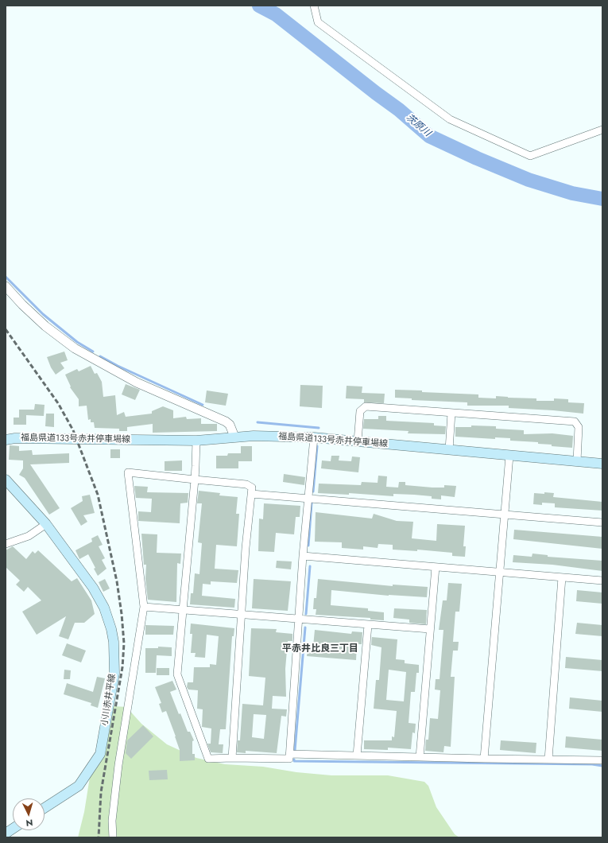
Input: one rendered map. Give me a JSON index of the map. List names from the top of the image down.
{
  "streets": {
    "main road": ["福島県道133号赤井停車場線", "小川赤井平線"]
  },
  "districts": ["平赤井比良三丁目"],
  "water": ["茨原川"],
  "north": "bottom"
}
